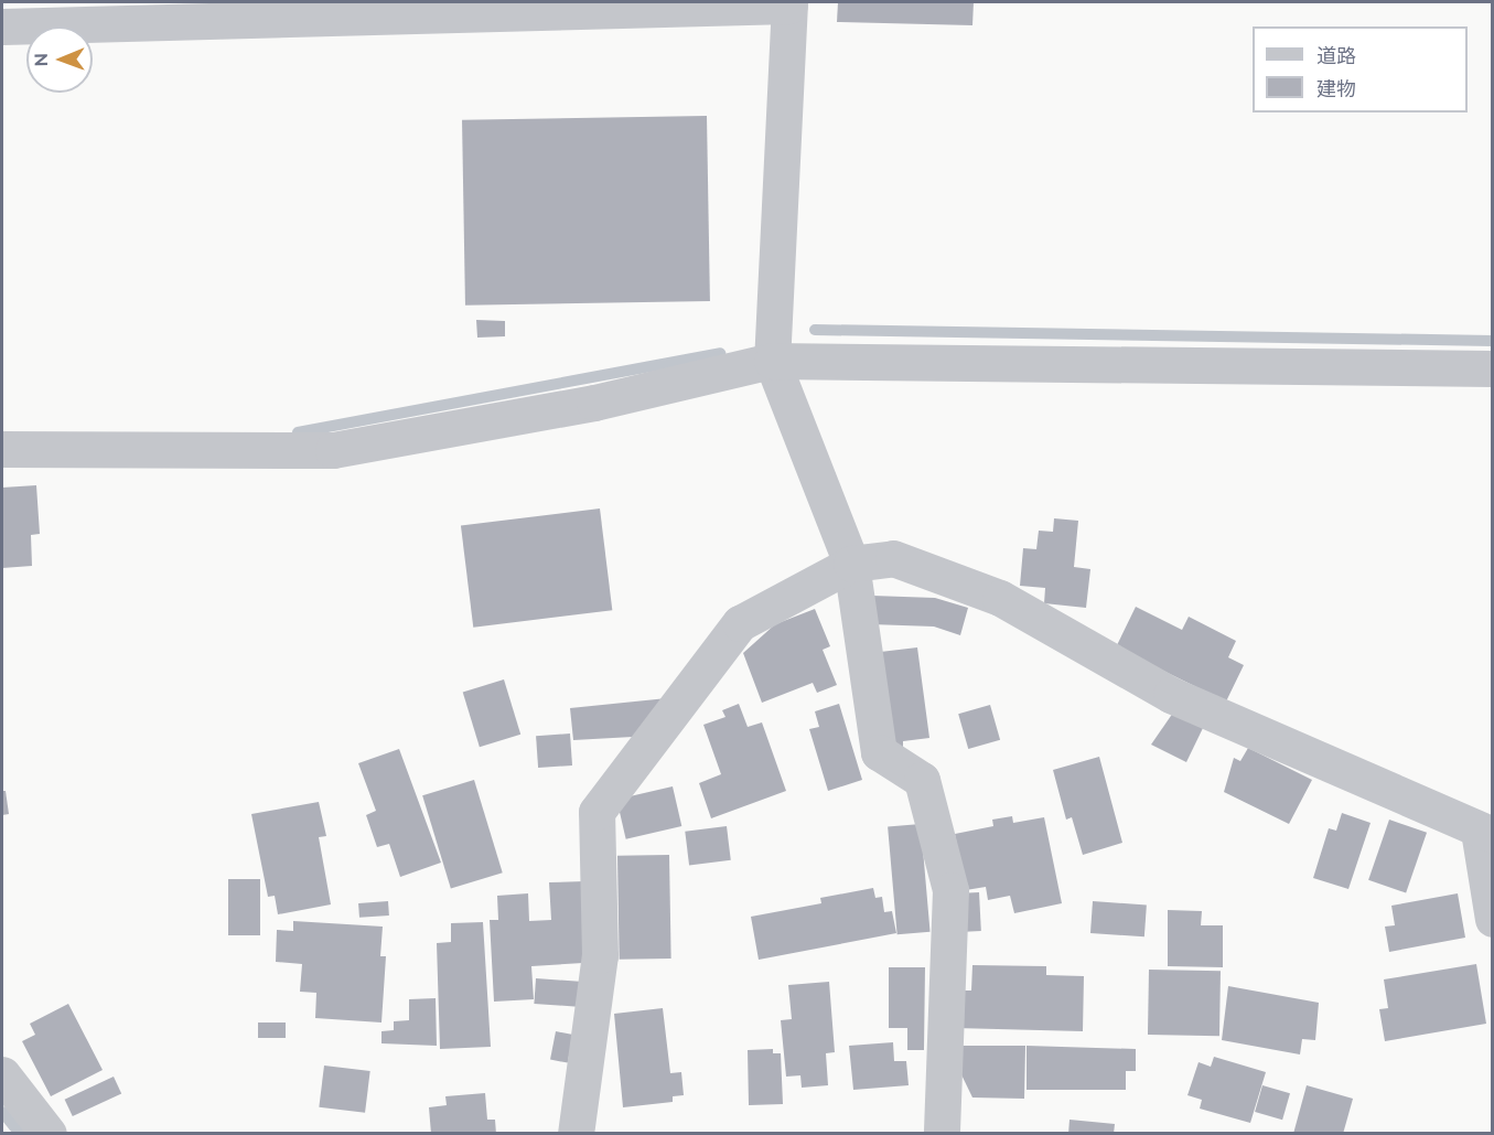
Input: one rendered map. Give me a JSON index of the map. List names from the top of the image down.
{
  "legend": ["道路", "建物"],
  "north": "left"
}
